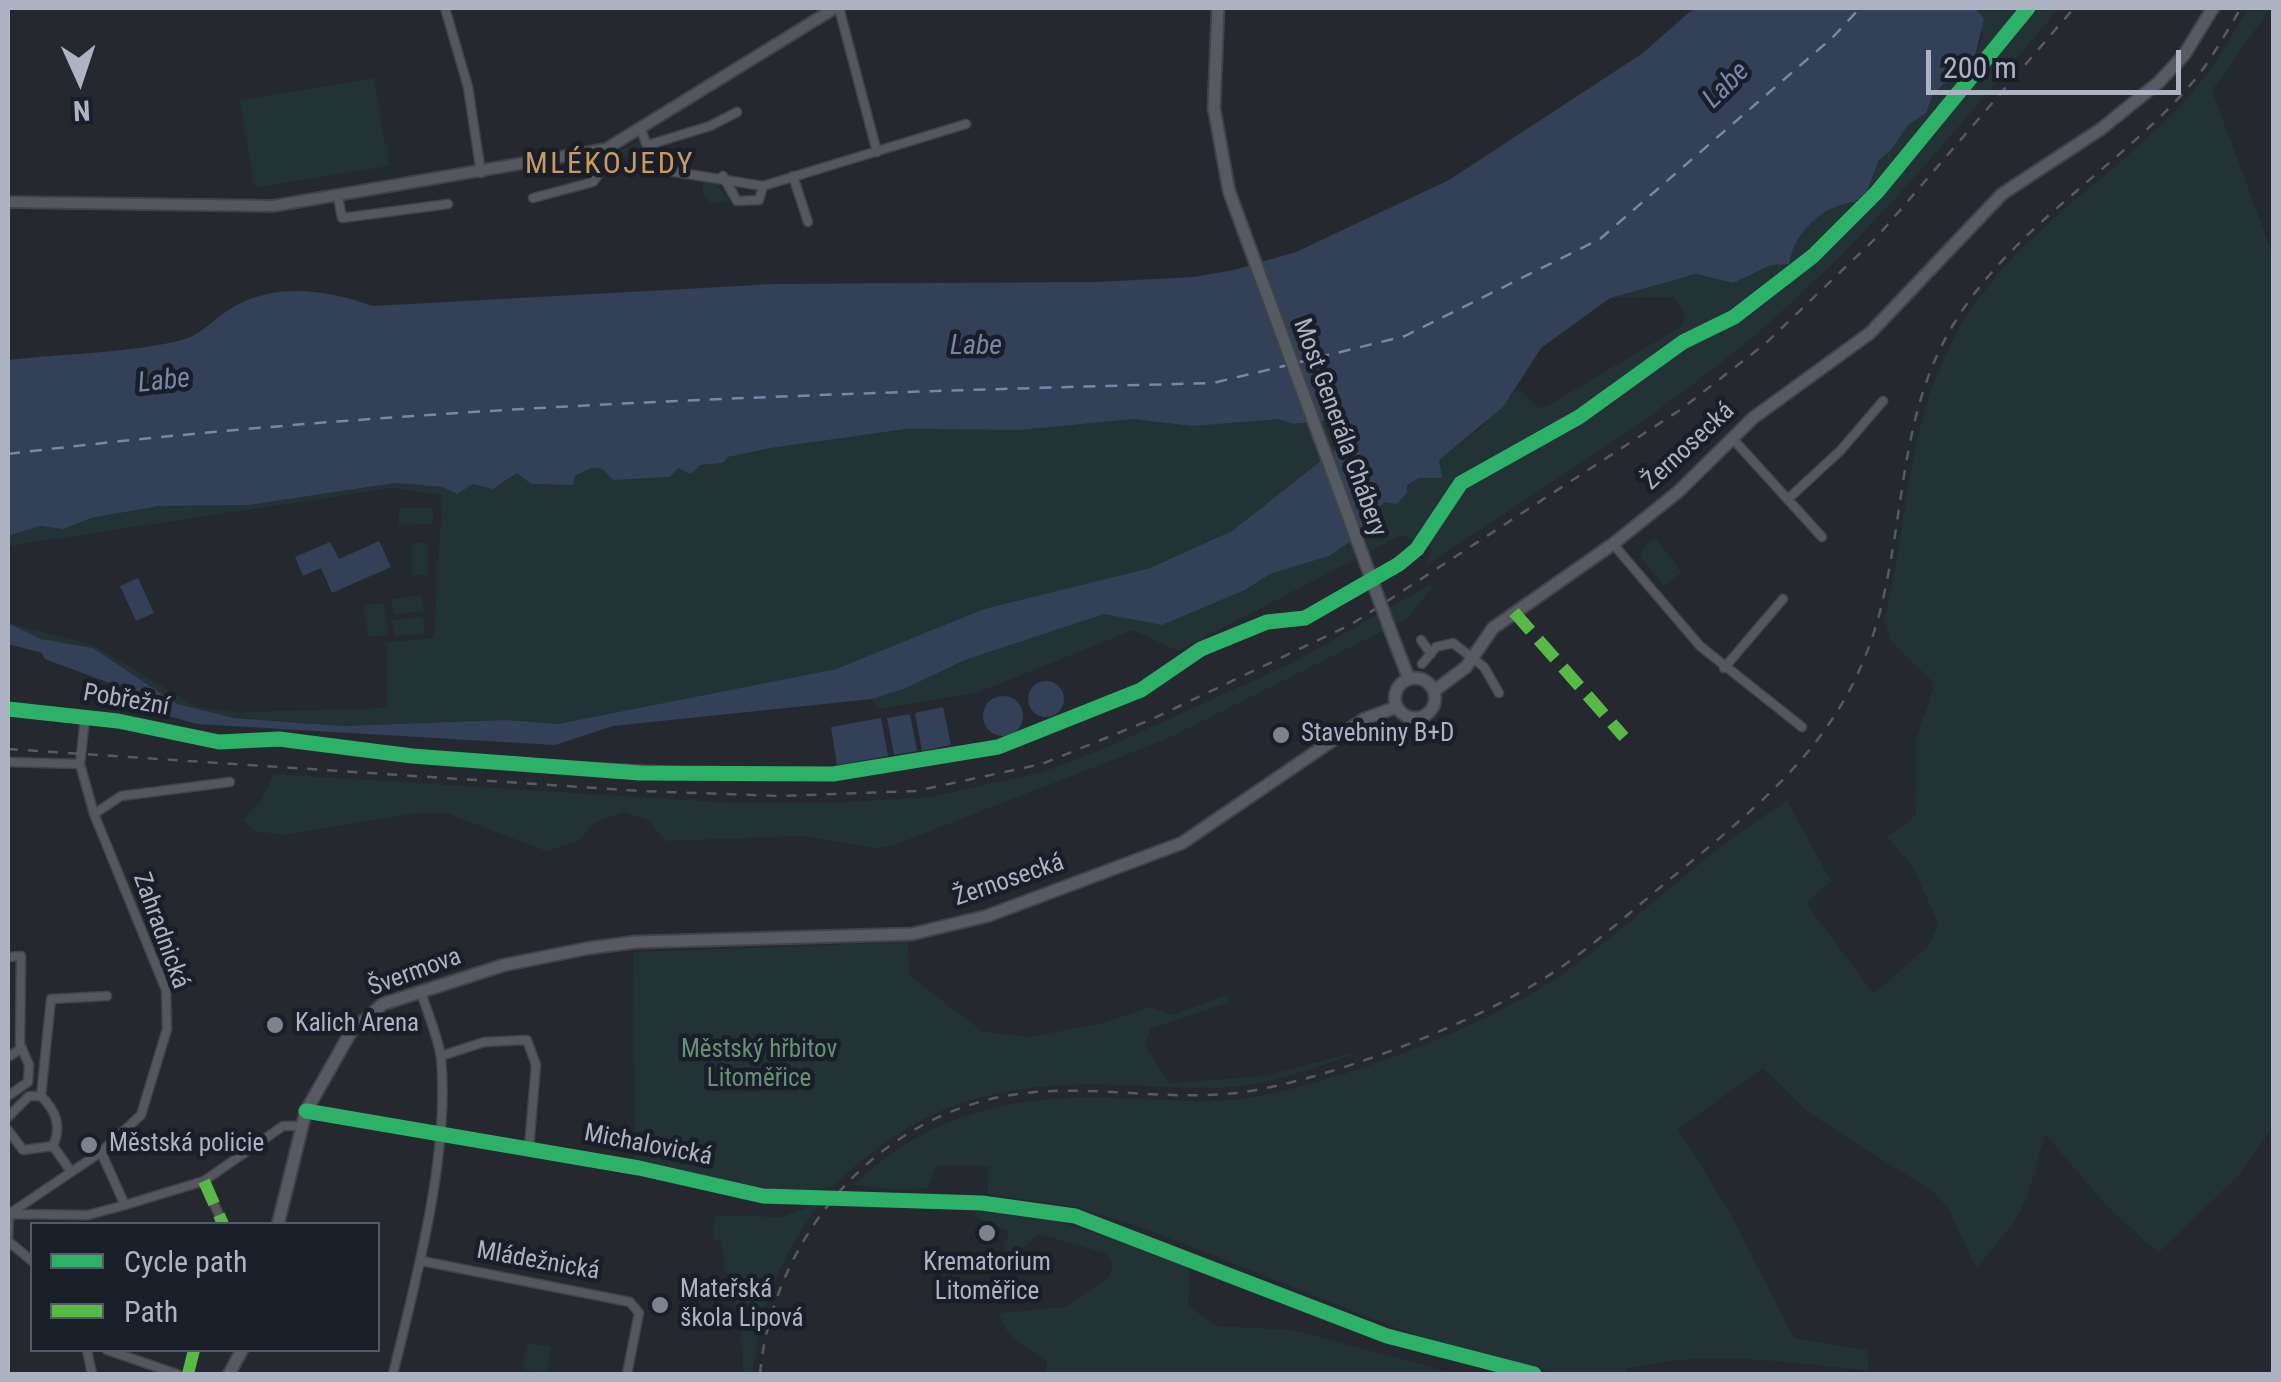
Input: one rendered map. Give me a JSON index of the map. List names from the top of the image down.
{
  "streets": {
    "main road": ["Most Generála Chábery", "Žernosecká", "Švermova"],
    "street": [
      "Pobřežní",
      "Zahradnická",
      "Michalovická",
      "Mládežnická"
    ]
  },
  "crossings": [
    ["Most Generála Chábery", "Žernosecká"],
    ["Žernosecká", "Švermova"],
    ["Pobřežní", "Zahradnická"],
    ["Švermova", "Michalovická"]
  ],
  "districts": ["MLÉKOJEDY"],
  "water": ["Labe"],
  "parks": ["Městský hřbitov Litoměřice"],
  "places": [
    "Stavebniny B+D",
    "Kalich Arena",
    "Městská policie",
    "Krematorium Litoměřice",
    "Mateřská škola Lipová"
  ],
  "legend": ["Cycle path", "Path"],
  "scale_bar": "200 m",
  "north": "bottom"
}
